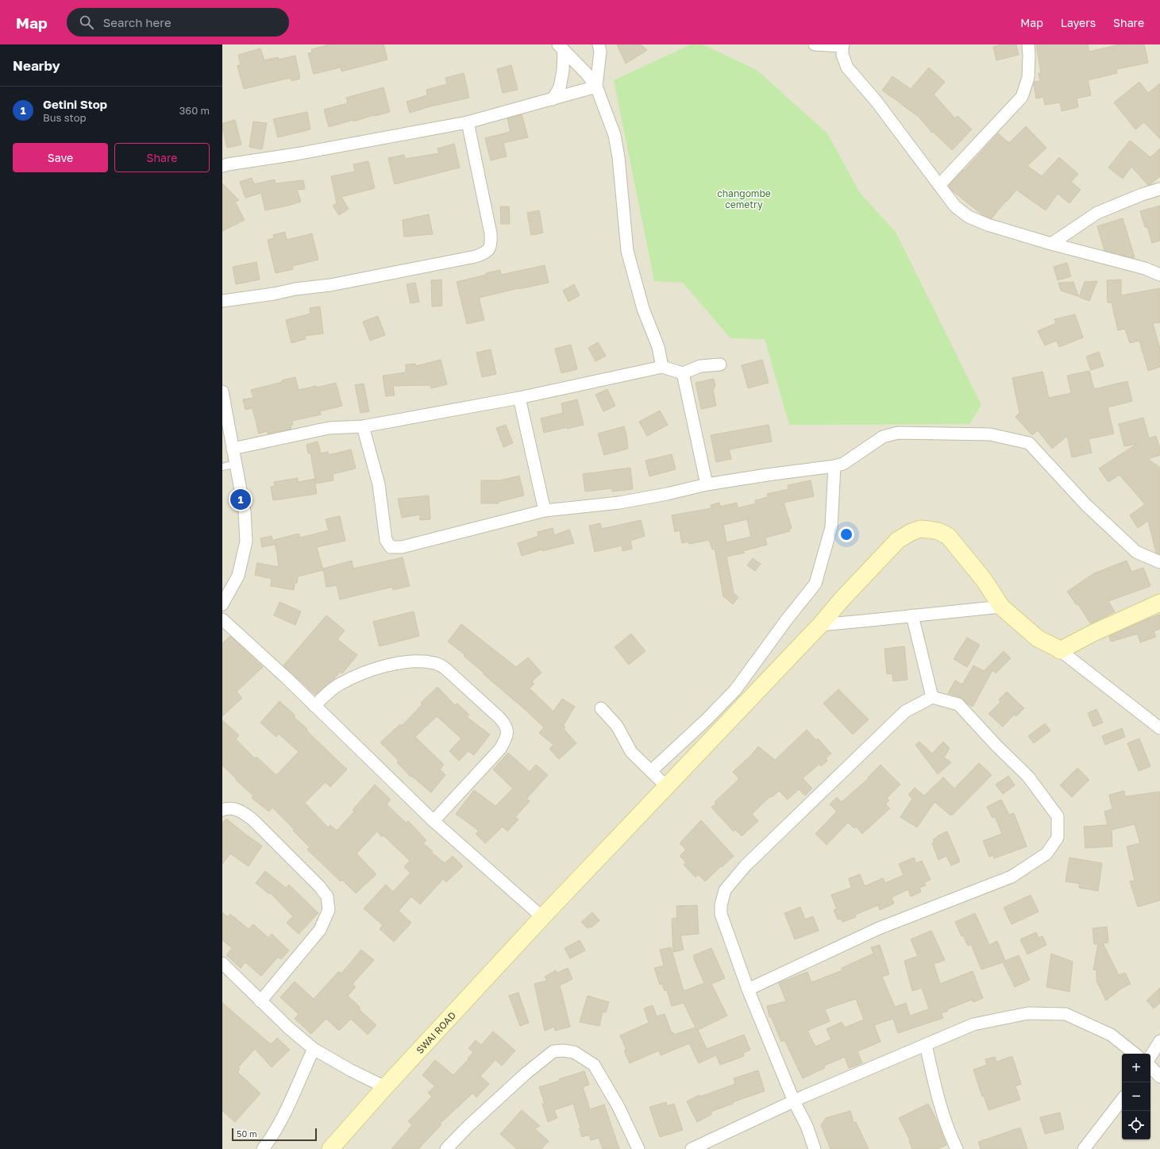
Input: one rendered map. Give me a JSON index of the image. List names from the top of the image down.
{
  "streets": {
    "street": ["SWAI ROAD"]
  },
  "parks": ["changombe cemetry"],
  "scale_bar": "50 m",
  "page": {
    "header": "Map",
    "search": "Search here",
    "nav": ["Map", "Layers", "Share"],
    "heading": "Nearby",
    "list": [
      {
        "mark": "1",
        "name": "Getini Stop",
        "note": "Bus stop",
        "value": "360 m"
      }
    ],
    "buttons": ["Save", "Share"],
    "pins": "1",
    "map_buttons": ["+", "−"],
    "scale": "50 m"
  }
}
